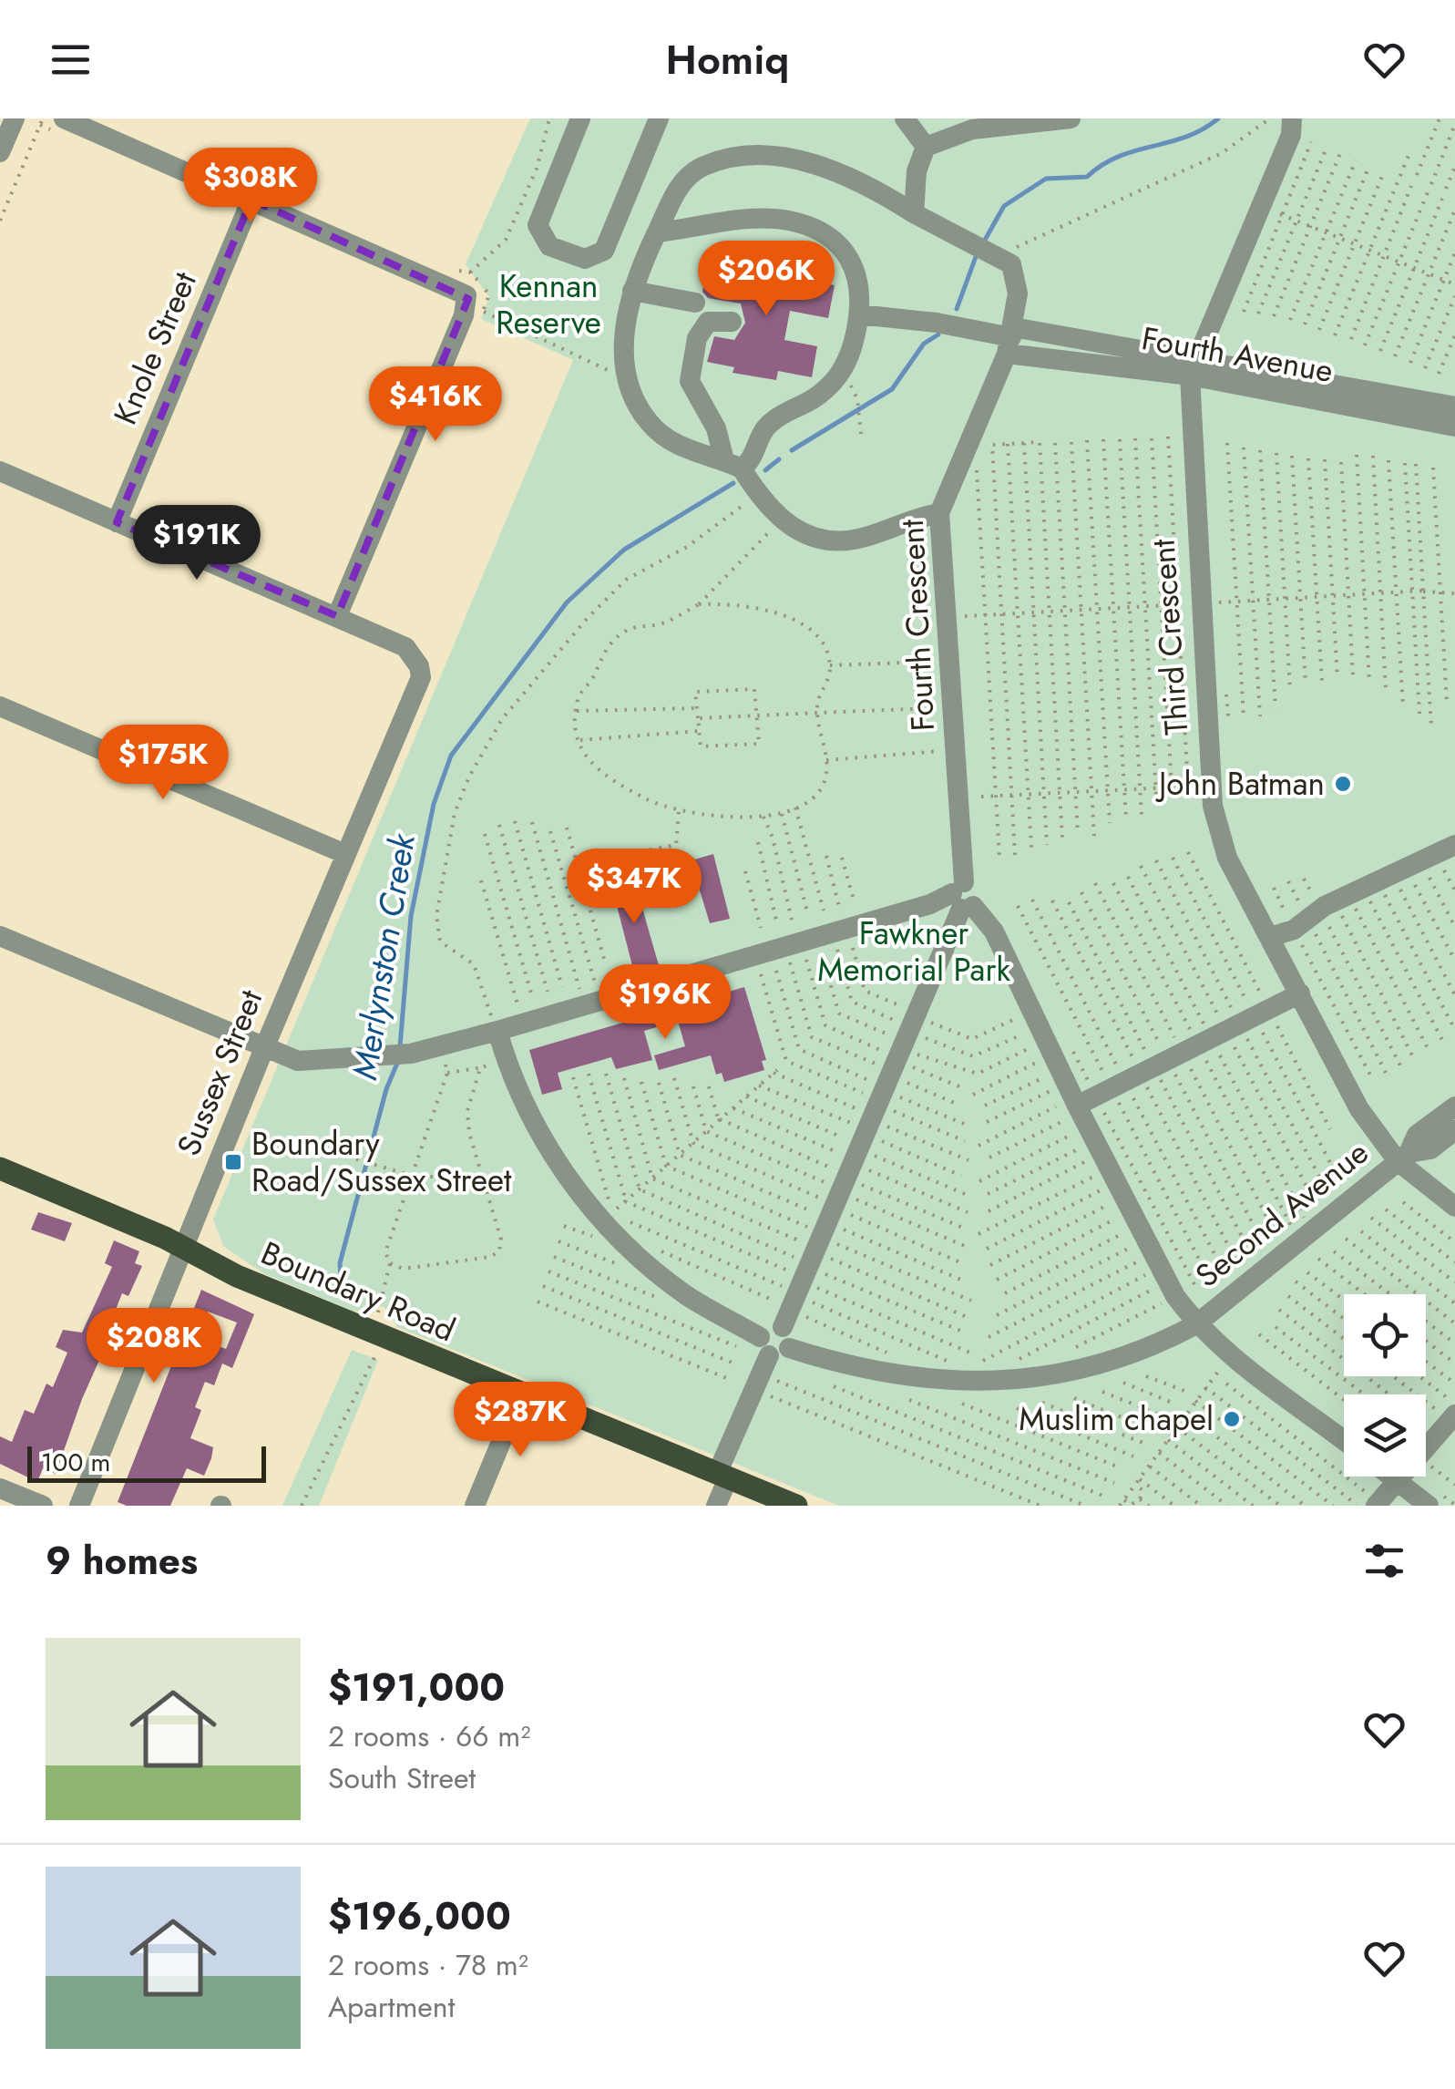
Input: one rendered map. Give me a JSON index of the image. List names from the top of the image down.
{
  "streets": {
    "main road": ["Boundary Road"],
    "street": [
      "Knole Street",
      "Fourth Avenue",
      "Fourth Crescent",
      "Third Crescent",
      "Sussex Street",
      "Second Avenue"
    ]
  },
  "crossings": [
    ["Fourth Avenue", "Fourth Crescent"],
    ["Fourth Avenue", "Third Crescent"],
    ["Third Crescent", "Second Avenue"],
    ["Sussex Street", "Boundary Road"]
  ],
  "water": ["Merlynston Creek"],
  "parks": ["Kennan Reserve", "Fawkner Memorial Park"],
  "places": {
    "other": ["John Batman", "Muslim chapel"],
    "transit": ["Boundary Road/Sussex Street"]
  },
  "scale_bar": "100 m",
  "page": {
    "header": "Homiq",
    "price": [
      "$308K",
      "$206K",
      "$416K",
      "$191K",
      "$175K",
      "$347K",
      "$196K",
      "$208K",
      "$287K"
    ],
    "scale": "100 m",
    "heading": "9 homes",
    "list": [
      {
        "name": "$191,000",
        "note": "2 rooms · 66 m² · South Street"
      },
      {
        "name": "$196,000",
        "note": "2 rooms · 78 m² · Apartment"
      }
    ]
  }
}
